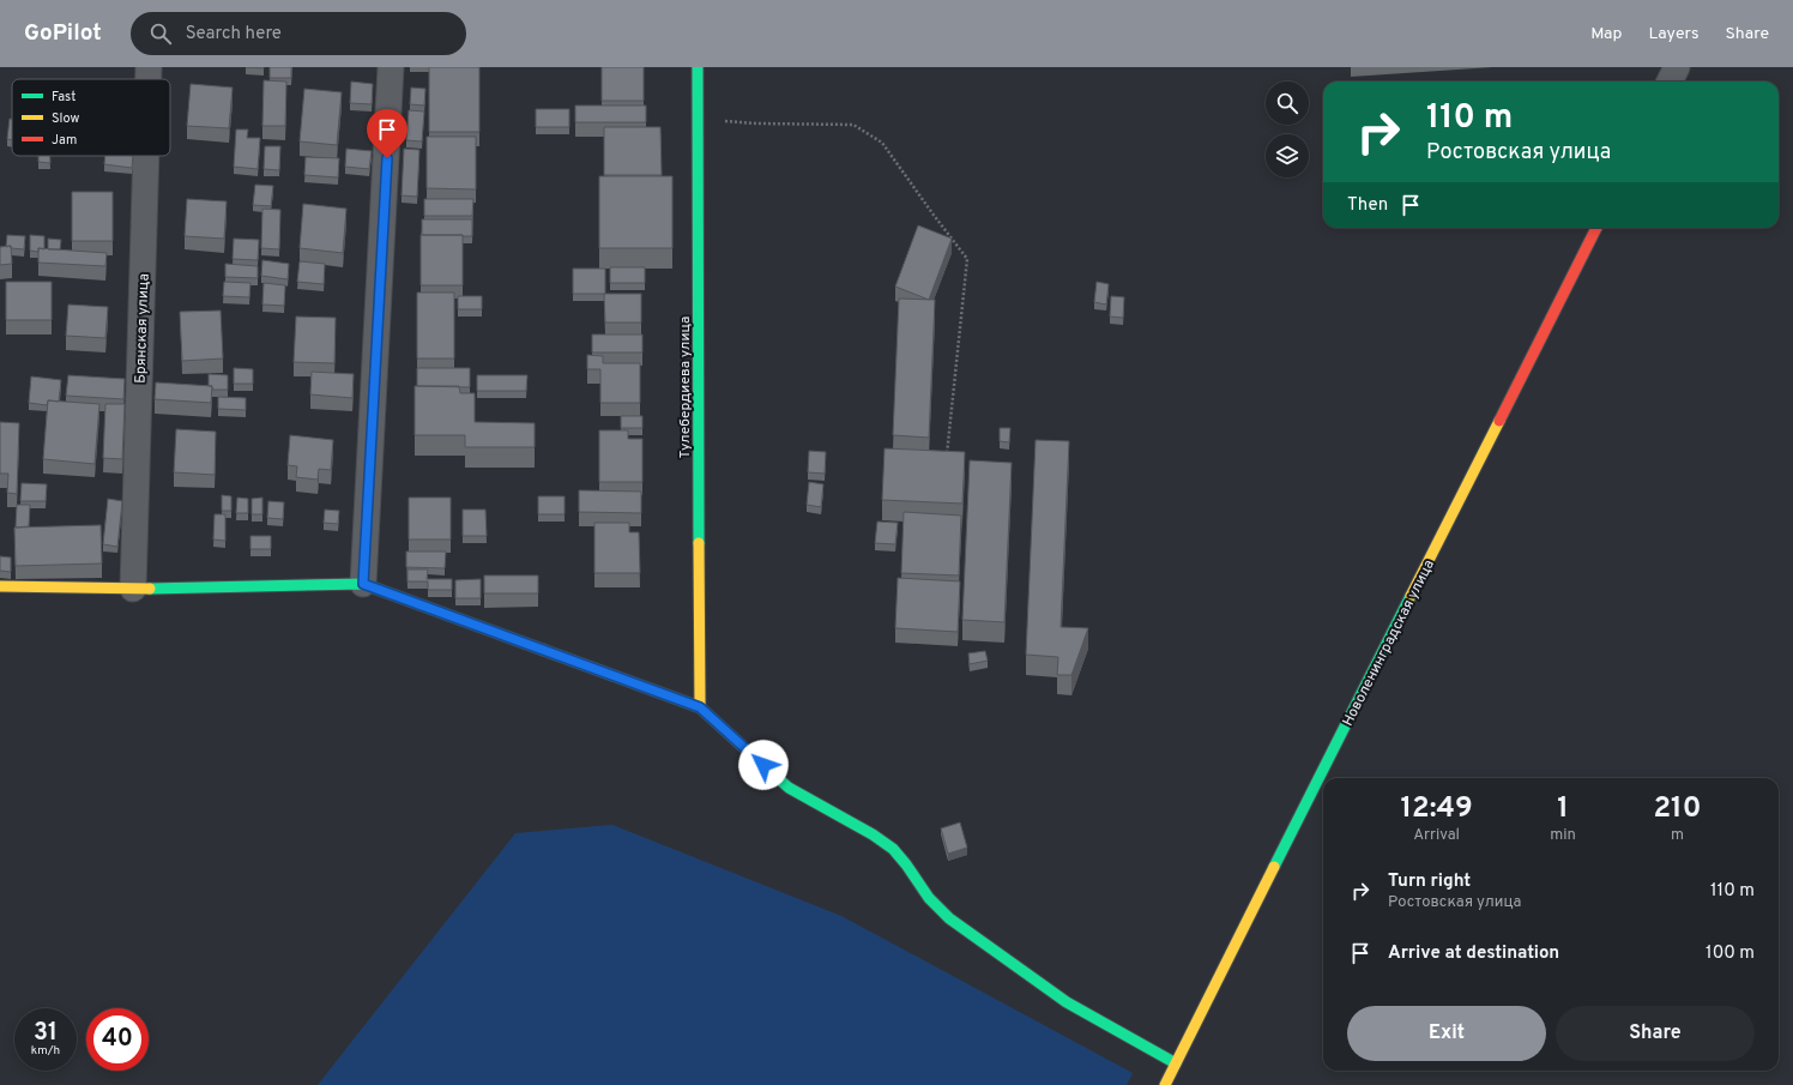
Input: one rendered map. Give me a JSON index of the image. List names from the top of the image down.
{
  "streets": {
    "street": ["Брянская улица", "Тулебердиева улица", "Новоленинградская улица"]
  },
  "legend": ["Fast", "Slow", "Jam"],
  "page": {
    "header": "GoPilot",
    "search": "Search here",
    "nav": ["Map", "Layers", "Share"],
    "turn": ["110 m", "Ростовская улица"],
    "then": "Then",
    "eta": [
      "12:49",
      "Arrival",
      "1",
      "min",
      "210",
      "m"
    ],
    "list": [
      {
        "name": "Turn right",
        "note": "Ростовская улица",
        "value": "110 m"
      },
      {
        "name": "Arrive at destination",
        "value": "100 m"
      }
    ],
    "buttons": ["Exit", "Share"],
    "speed": "31 km/h",
    "limit": "40"
  }
}
